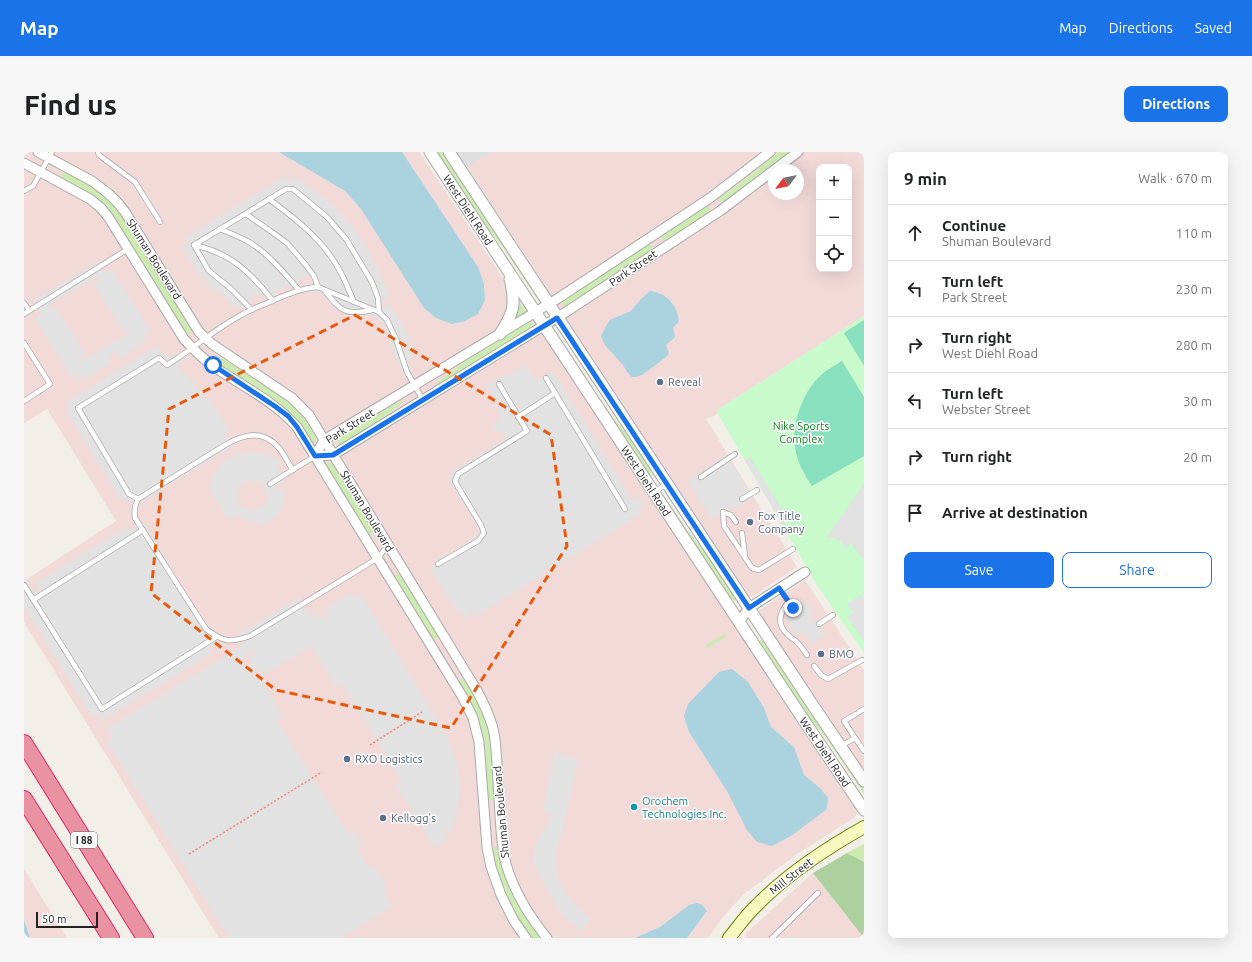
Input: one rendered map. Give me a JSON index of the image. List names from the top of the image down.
{
  "streets": {
    "highway": ["I 88"],
    "main road": ["Mill Street"],
    "street": ["West Diehl Road", "Shuman Boulevard", "Park Street"]
  },
  "crossings": [
    ["West Diehl Road", "Park Street"],
    ["Shuman Boulevard", "Park Street"]
  ],
  "parks": ["Nike Sports Complex"],
  "places": [
    "Reveal",
    "Fox Title Company",
    "BMO",
    "RXO Logistics",
    "Orochem Technologies Inc.",
    "Kellogg's"
  ],
  "scale_bar": "50 m",
  "north": "bottom left",
  "page": {
    "header": "Map",
    "nav": ["Map", "Directions", "Saved"],
    "buttons": [
      "Directions",
      ["Save", "Share"]
    ],
    "title": "Find us",
    "heading": ["9 min", "Walk · 670 m"],
    "map_buttons": ["+", "−"],
    "list": [
      ["Continue", "Shuman Boulevard", "110 m"],
      ["Turn left", "Park Street", "230 m"],
      ["Turn right", "West Diehl Road", "280 m"],
      ["Turn left", "Webster Street", "30 m"],
      ["Turn right", "20 m"],
      "Arrive at destination"
    ],
    "scale": "50 m"
  }
}
